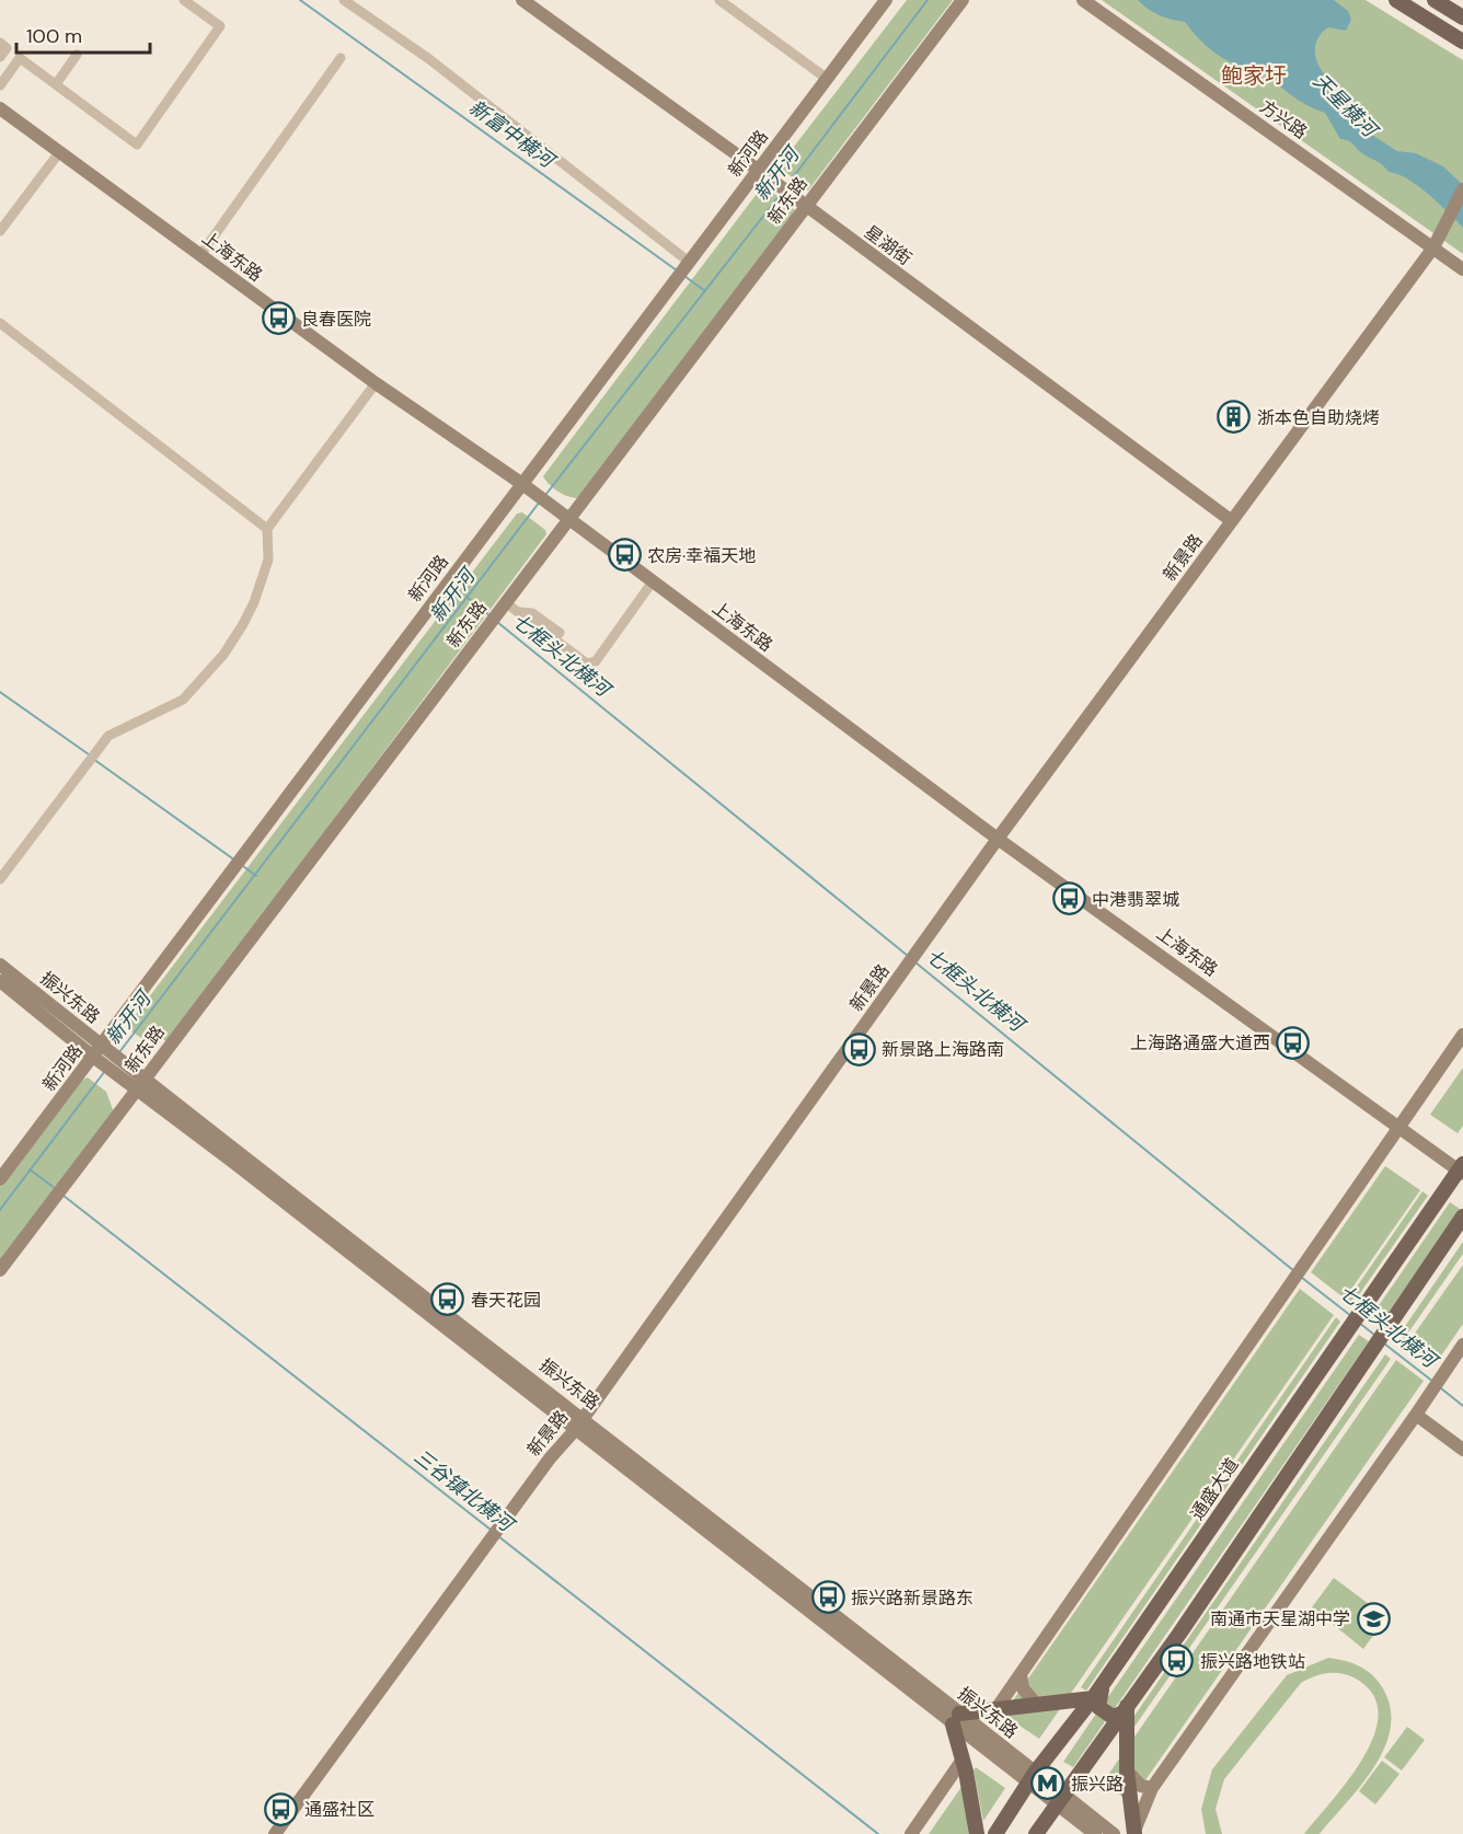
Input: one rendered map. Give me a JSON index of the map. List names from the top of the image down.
{
  "streets": {
    "main road": ["通盛大道"],
    "street": [
      "方兴路",
      "新河路",
      "新东路",
      "星湖街",
      "上海东路",
      "新景路",
      "振兴东路"
    ]
  },
  "crossings": [
    ["方兴路", "新景路"],
    ["新河路", "星湖街"],
    ["新河路", "上海东路"],
    ["新河路", "振兴东路"],
    ["新东路", "星湖街"],
    ["新东路", "上海东路"],
    ["新东路", "振兴东路"],
    ["星湖街", "新景路"],
    ["上海东路", "新景路"],
    ["上海东路", "通盛大道"],
    ["新景路", "振兴东路"],
    ["振兴东路", "通盛大道"]
  ],
  "districts": ["鲍家圩"],
  "water": [
    "天星横河",
    "新富中横河",
    "新开河",
    "七框头北横河",
    "三谷镇北横河"
  ],
  "places": {
    "bus stop": [
      "良春医院",
      "农房·幸福天地",
      "中港翡翠城",
      "上海路通盛大道西",
      "新景路上海路南",
      "春天花园",
      "振兴路新景路东",
      "振兴路地铁站",
      "通盛社区"
    ],
    "building": ["浙本色自助烧烤"],
    "school or university": ["南通市天星湖中学"],
    "metro station": ["振兴路"]
  },
  "scale_bar": "100 m"
}
